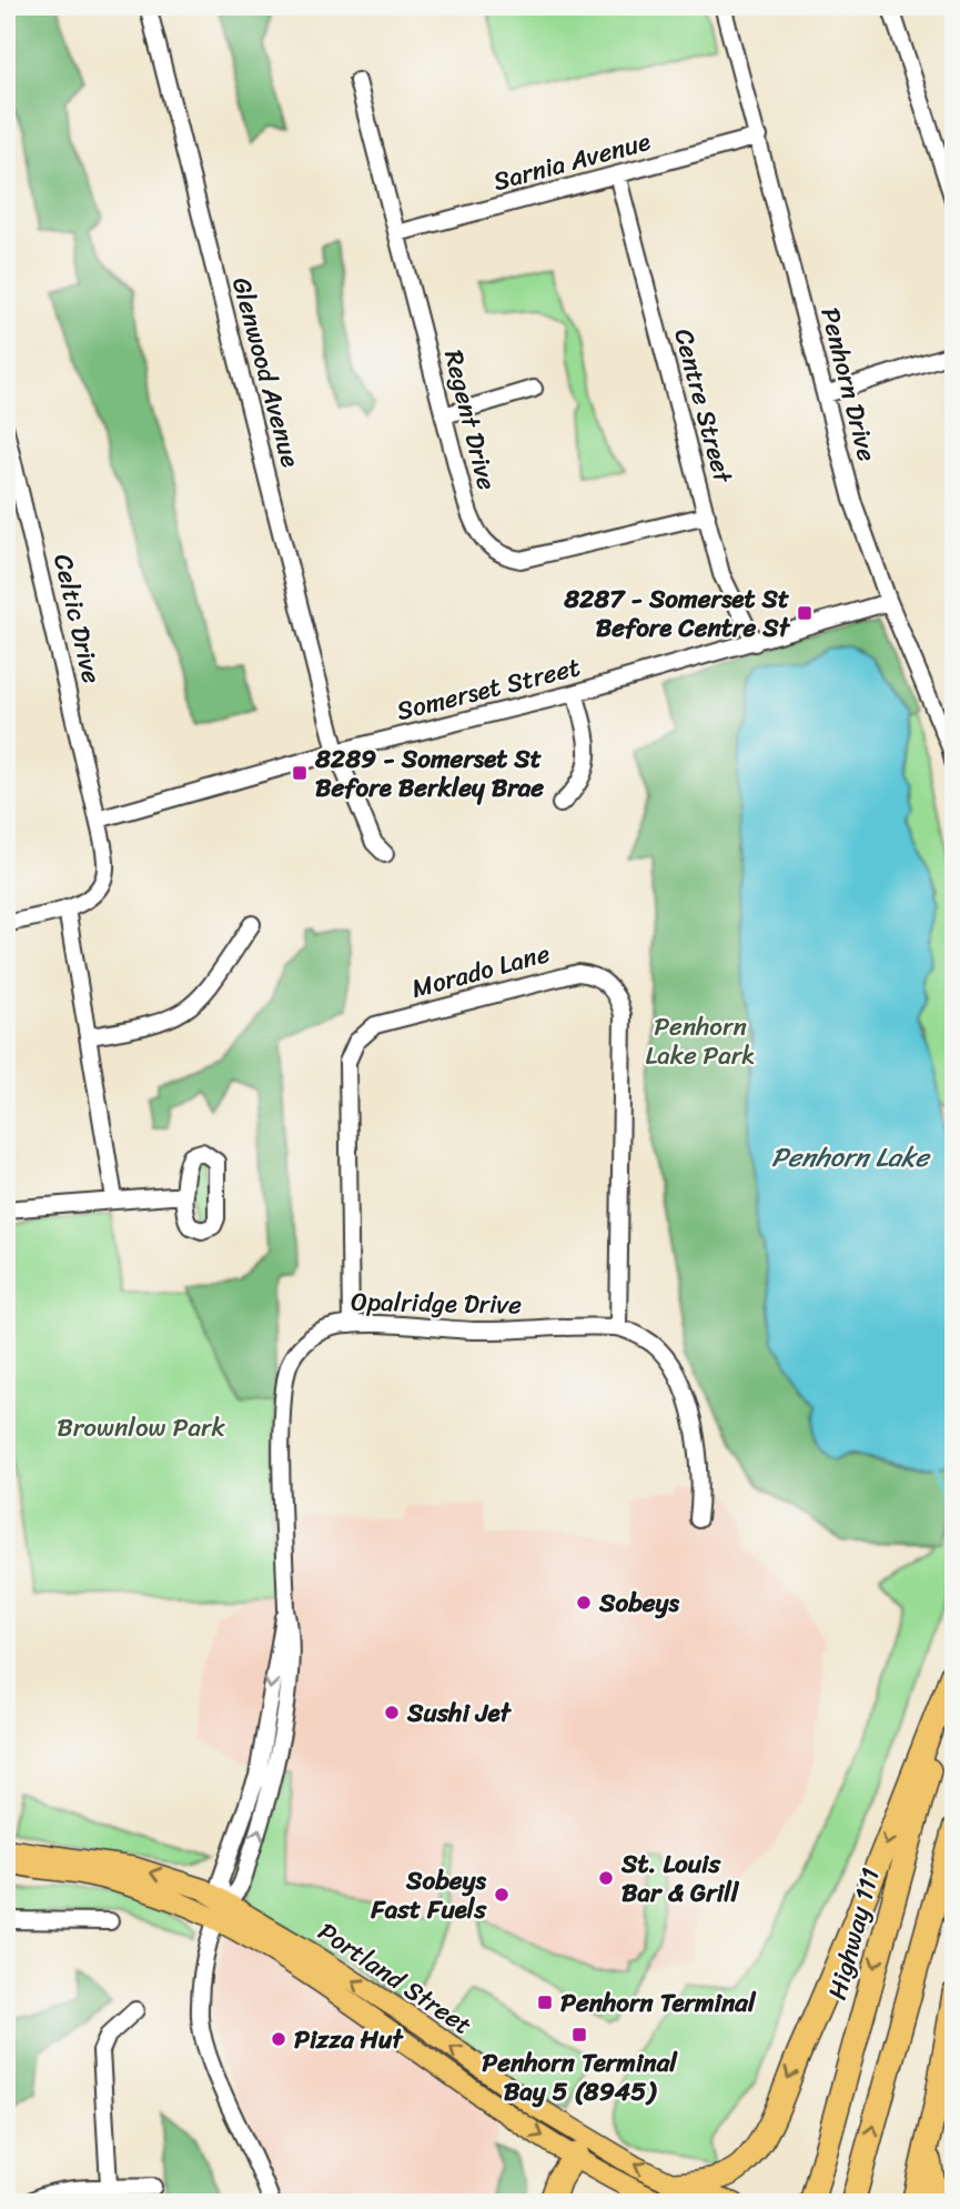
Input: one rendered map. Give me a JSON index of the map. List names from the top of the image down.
{
  "streets": {
    "highway": ["Highway 111"],
    "main road": ["Portland Street"],
    "street": [
      "Sarnia Avenue",
      "Glenwood Avenue",
      "Penhorn Drive",
      "Centre Street",
      "Regent Drive",
      "Celtic Drive",
      "Somerset Street",
      "Morado Lane",
      "Opalridge Drive"
    ]
  },
  "crossings": [
    ["Sarnia Avenue", "Penhorn Drive"],
    ["Sarnia Avenue", "Centre Street"],
    ["Sarnia Avenue", "Regent Drive"],
    ["Glenwood Avenue", "Somerset Street"],
    ["Penhorn Drive", "Somerset Street"],
    ["Centre Street", "Regent Drive"],
    ["Centre Street", "Somerset Street"],
    ["Celtic Drive", "Somerset Street"],
    ["Morado Lane", "Opalridge Drive"],
    ["Opalridge Drive", "Portland Street"]
  ],
  "water": ["Penhorn Lake"],
  "parks": ["Penhorn Lake Park", "Brownlow Park"],
  "places": {
    "transit": [
      "8287 - Somerset St Before Centre St",
      "8289 - Somerset St Before Berkley Brae",
      "Penhorn Terminal",
      "Penhorn Terminal Bay 5 (8945)"
    ],
    "other": [
      "Sobeys",
      "Sushi Jet",
      "St. Louis Bar & Grill",
      "Sobeys Fast Fuels",
      "Pizza Hut"
    ]
  }
}
